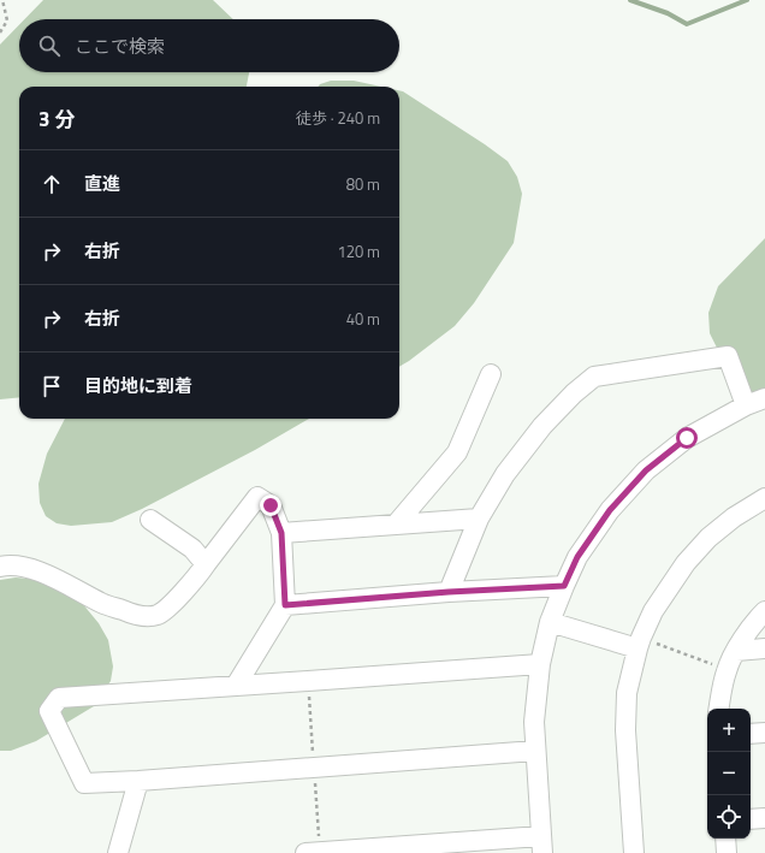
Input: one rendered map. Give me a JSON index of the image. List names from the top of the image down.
{
  "page": {
    "search": "ここで検索",
    "heading": ["3 分", "徒歩 · 240 m"],
    "list": [
      ["直進", "80 m"],
      ["右折", "120 m"],
      ["右折", "40 m"],
      "目的地に到着"
    ],
    "map_buttons": ["+", "−"]
  }
}
